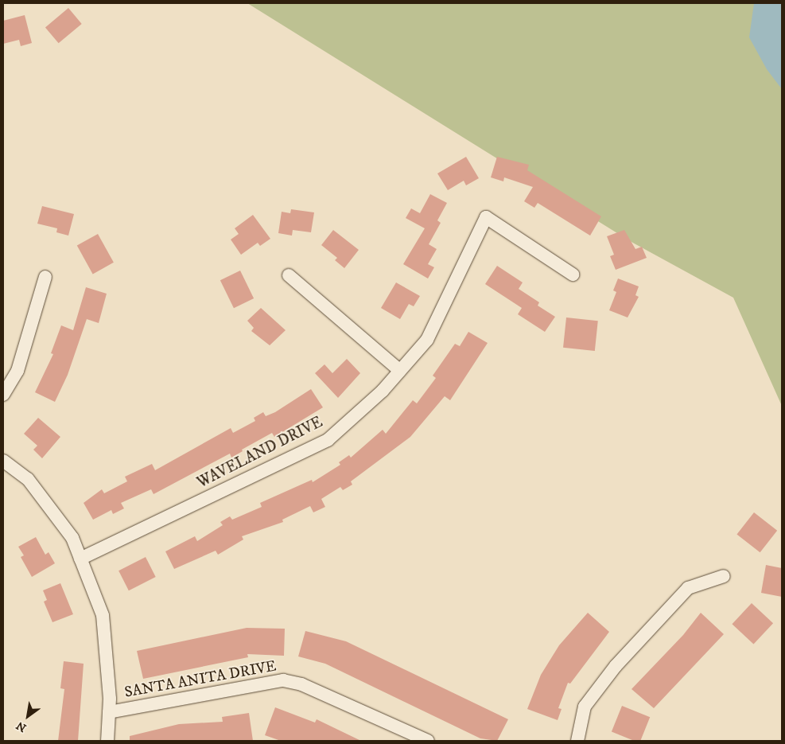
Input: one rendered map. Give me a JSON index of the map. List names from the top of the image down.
{
  "streets": {
    "street": ["WAVELAND DRIVE", "SANTA ANITA DRIVE"]
  },
  "north": "bottom left"
}
